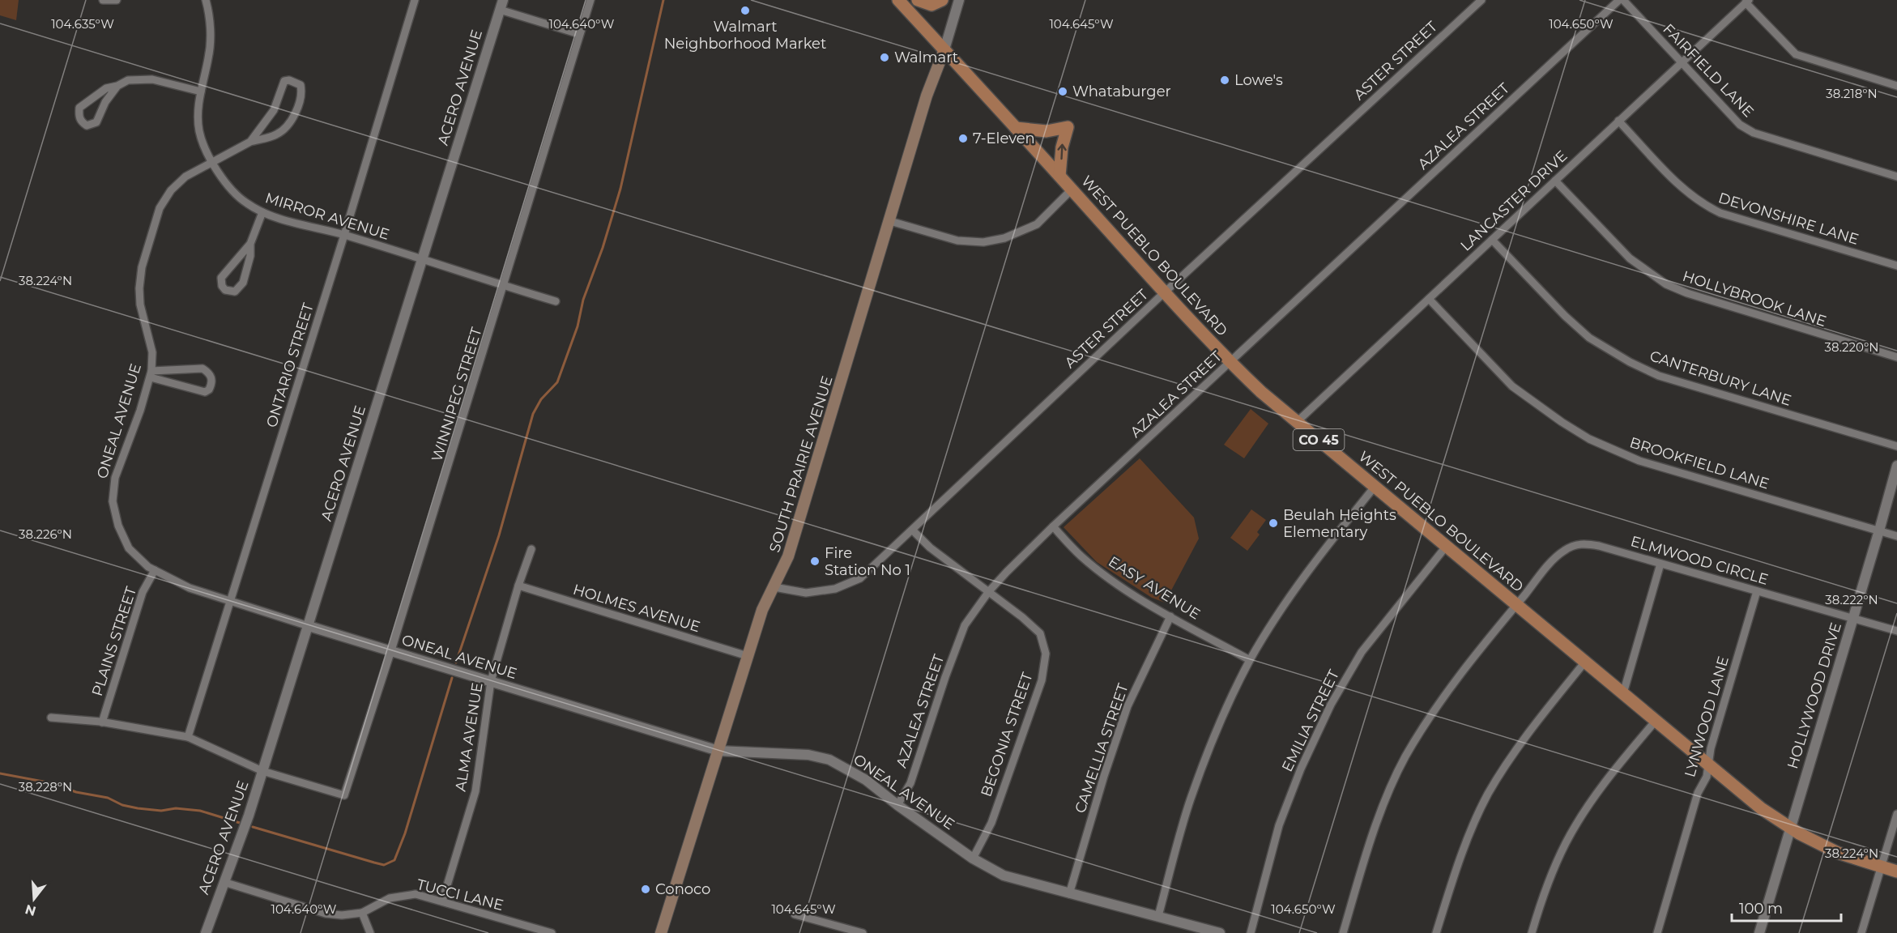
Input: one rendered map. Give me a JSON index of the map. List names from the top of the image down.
{
  "streets": {
    "main road": ["WEST PUEBLO BOULEVARD", "CO 45", "SOUTH PRAIRIE AVENUE"],
    "street": [
      "ASTER STREET",
      "FAIRFIELD LANE",
      "ACERO AVENUE",
      "AZALEA STREET",
      "LANCASTER DRIVE",
      "MIRROR AVENUE",
      "DEVONSHIRE LANE",
      "HOLLYBROOK LANE",
      "ONTARIO STREET",
      "CANTERBURY LANE",
      "WINNIPEG STREET",
      "ONEAL AVENUE",
      "BROOKFIELD LANE",
      "ELMWOOD CIRCLE",
      "EASY AVENUE",
      "HOLMES AVENUE",
      "PLAINS STREET",
      "HOLLYWOOD DRIVE",
      "LYNWOOD LANE",
      "EMILIA STREET",
      "BEGONIA STREET",
      "ALMA AVENUE",
      "CAMELLIA STREET",
      "TUCCI LANE"
    ]
  },
  "crossings": [
    ["ASTER STREET", "WEST PUEBLO BOULEVARD"],
    ["ASTER STREET", "SOUTH PRAIRIE AVENUE"],
    ["ASTER STREET", "BEGONIA STREET"],
    ["FAIRFIELD LANE", "LANCASTER DRIVE"],
    ["ACERO AVENUE", "MIRROR AVENUE"],
    ["ACERO AVENUE", "WINNIPEG STREET"],
    ["ACERO AVENUE", "ONEAL AVENUE"],
    ["ACERO AVENUE", "TUCCI LANE"],
    ["AZALEA STREET", "WEST PUEBLO BOULEVARD"],
    ["AZALEA STREET", "ONEAL AVENUE"],
    ["AZALEA STREET", "EASY AVENUE"],
    ["AZALEA STREET", "BEGONIA STREET"],
    ["LANCASTER DRIVE", "DEVONSHIRE LANE"],
    ["LANCASTER DRIVE", "WEST PUEBLO BOULEVARD"],
    ["LANCASTER DRIVE", "HOLLYBROOK LANE"],
    ["LANCASTER DRIVE", "CANTERBURY LANE"],
    ["LANCASTER DRIVE", "BROOKFIELD LANE"],
    ["MIRROR AVENUE", "ONTARIO STREET"],
    ["MIRROR AVENUE", "WINNIPEG STREET"],
    ["MIRROR AVENUE", "ONEAL AVENUE"],
    ["WEST PUEBLO BOULEVARD", "SOUTH PRAIRIE AVENUE"],
    ["WEST PUEBLO BOULEVARD", "ELMWOOD CIRCLE"],
    ["WEST PUEBLO BOULEVARD", "HOLLYWOOD DRIVE"],
    ["WEST PUEBLO BOULEVARD", "LYNWOOD LANE"],
    ["WEST PUEBLO BOULEVARD", "EMILIA STREET"],
    ["ONTARIO STREET", "ONEAL AVENUE"],
    ["WINNIPEG STREET", "ONEAL AVENUE"],
    ["ONEAL AVENUE", "SOUTH PRAIRIE AVENUE"],
    ["ONEAL AVENUE", "PLAINS STREET"],
    ["ONEAL AVENUE", "BEGONIA STREET"],
    ["ONEAL AVENUE", "ALMA AVENUE"],
    ["ONEAL AVENUE", "CAMELLIA STREET"],
    ["BROOKFIELD LANE", "HOLLYWOOD DRIVE"],
    ["SOUTH PRAIRIE AVENUE", "HOLMES AVENUE"],
    ["ELMWOOD CIRCLE", "HOLLYWOOD DRIVE"],
    ["ELMWOOD CIRCLE", "LYNWOOD LANE"],
    ["EASY AVENUE", "CAMELLIA STREET"],
    ["HOLMES AVENUE", "ALMA AVENUE"],
    ["ALMA AVENUE", "TUCCI LANE"]
  ],
  "places": [
    "Walmart Neighborhood Market",
    "Walmart",
    "Lowe's",
    "Whataburger",
    "7-Eleven",
    "Beulah Heights Elementary",
    "Fire Station No 1",
    "Conoco"
  ],
  "scale_bar": "100 m",
  "north": "bottom",
  "coordinates": [
    "104.635°W",
    "104.640°W",
    "104.645°W",
    "104.650°W",
    "38.218°N",
    "38.224°N",
    "38.220°N",
    "38.226°N",
    "38.222°N",
    "38.228°N"
  ]
}
